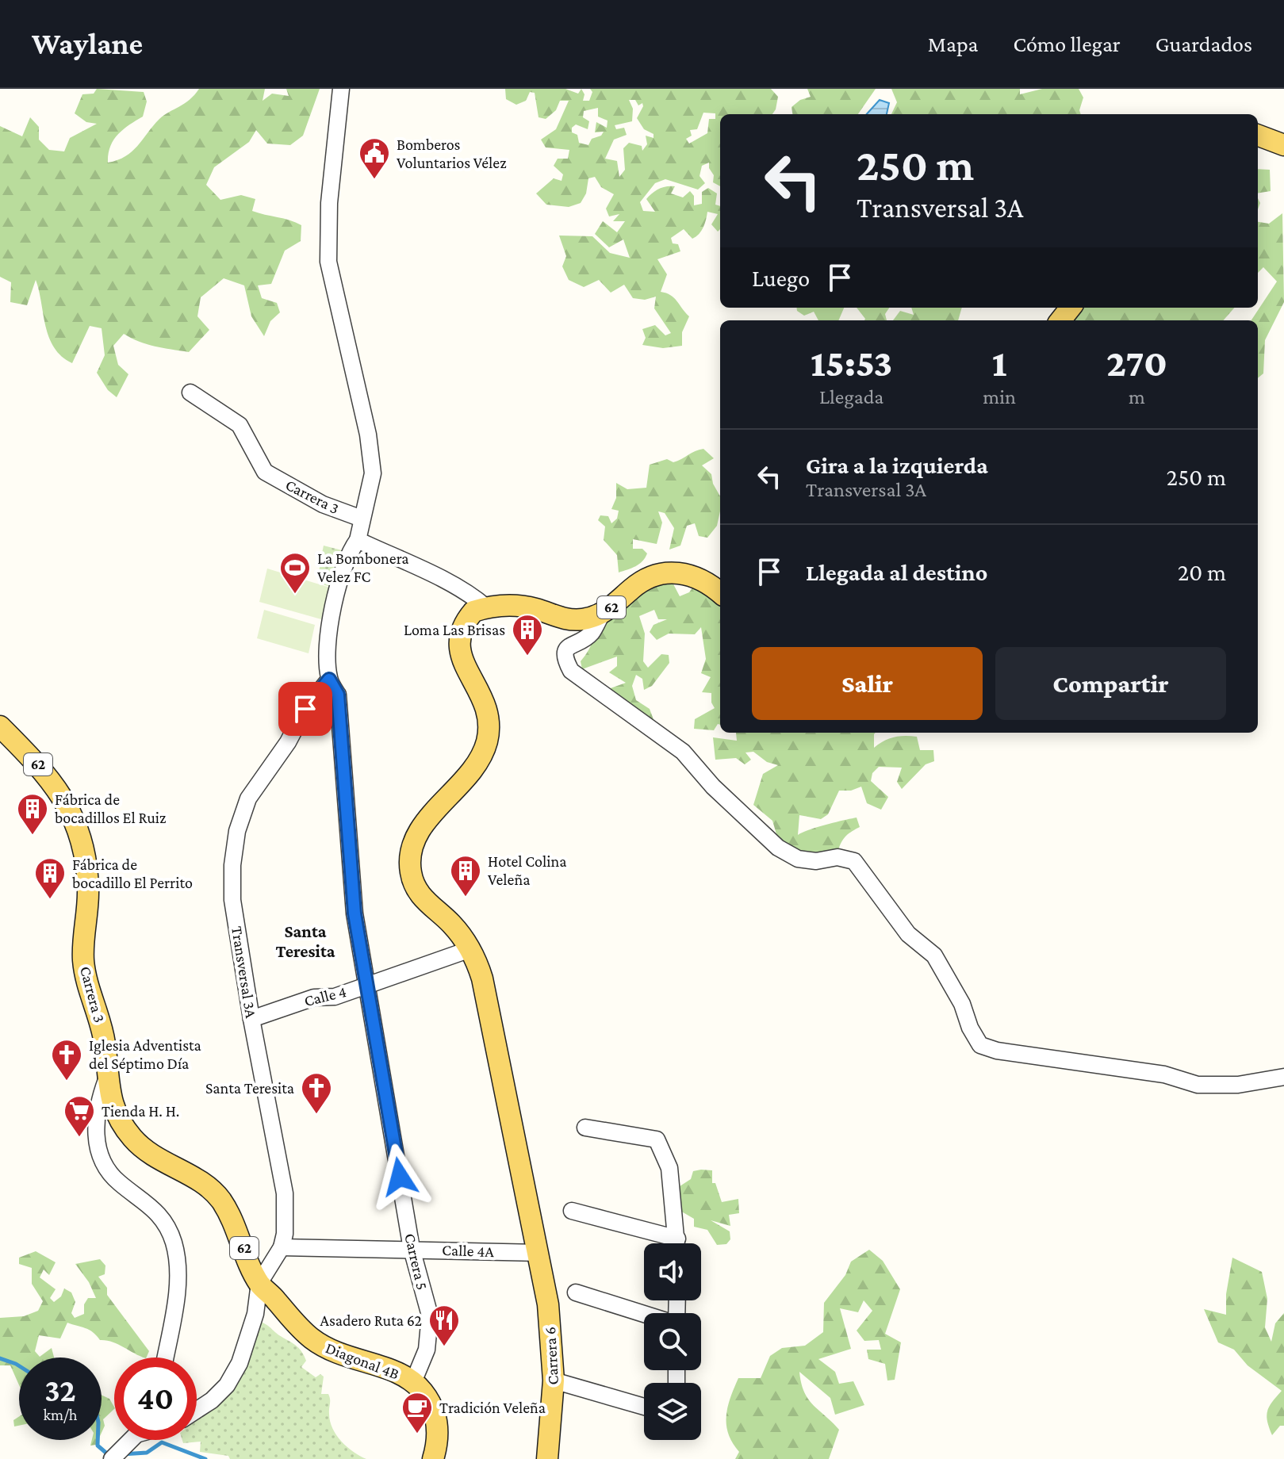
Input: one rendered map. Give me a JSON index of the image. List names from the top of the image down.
{
  "streets": {
    "main road": [
      "Carrera 3",
      "62",
      "Carrera 6",
      "Diagonal 4B"
    ],
    "street": [
      "Transversal 3A",
      "Calle 4",
      "Calle 4A",
      "Carrera 5"
    ]
  },
  "crossings": [
    ["Carrera 3", "Carrera 5"],
    ["Carrera 3", "Diagonal 4B"],
    ["62", "Carrera 5"],
    ["62", "Carrera 6"],
    ["62", "Diagonal 4B"],
    ["Transversal 3A", "Calle 4"],
    ["Transversal 3A", "Calle 4A"],
    ["Transversal 3A", "Carrera 5"],
    ["Transversal 3A", "Diagonal 4B"],
    ["Calle 4", "Carrera 5"],
    ["Calle 4", "Carrera 6"],
    ["Calle 4A", "Carrera 5"],
    ["Calle 4A", "Carrera 6"],
    ["Carrera 5", "Diagonal 4B"]
  ],
  "districts": ["Santa Teresita"],
  "places": {
    "public building": ["Bomberos Voluntarios Vélez"],
    "sports": ["La Bombonera Velez FC"],
    "building": [
      "Loma Las Brisas",
      "Fábrica de bocadillos El Ruiz",
      "Hotel Colina Veleña",
      "Fábrica de bocadillo El Perrito"
    ],
    "church": ["Iglesia Adventista del Séptimo Día", "Santa Teresita"],
    "supermarket": ["Tienda H. H."],
    "restaurant": ["Asadero Ruta 62"],
    "cafe": ["Tradición Veleña"]
  },
  "page": {
    "header": "Waylane",
    "nav": ["Mapa", "Cómo llegar", "Guardados"],
    "turn": ["250 m", "Transversal 3A"],
    "then": "Luego",
    "eta": [
      "15:53",
      "Llegada",
      "1",
      "min",
      "270",
      "m"
    ],
    "list": [
      {
        "name": "Gira a la izquierda",
        "note": "Transversal 3A",
        "value": "250 m"
      },
      {
        "name": "Llegada al destino",
        "value": "20 m"
      }
    ],
    "buttons": ["Salir", "Compartir"],
    "speed": "32 km/h",
    "limit": "40"
  }
}
